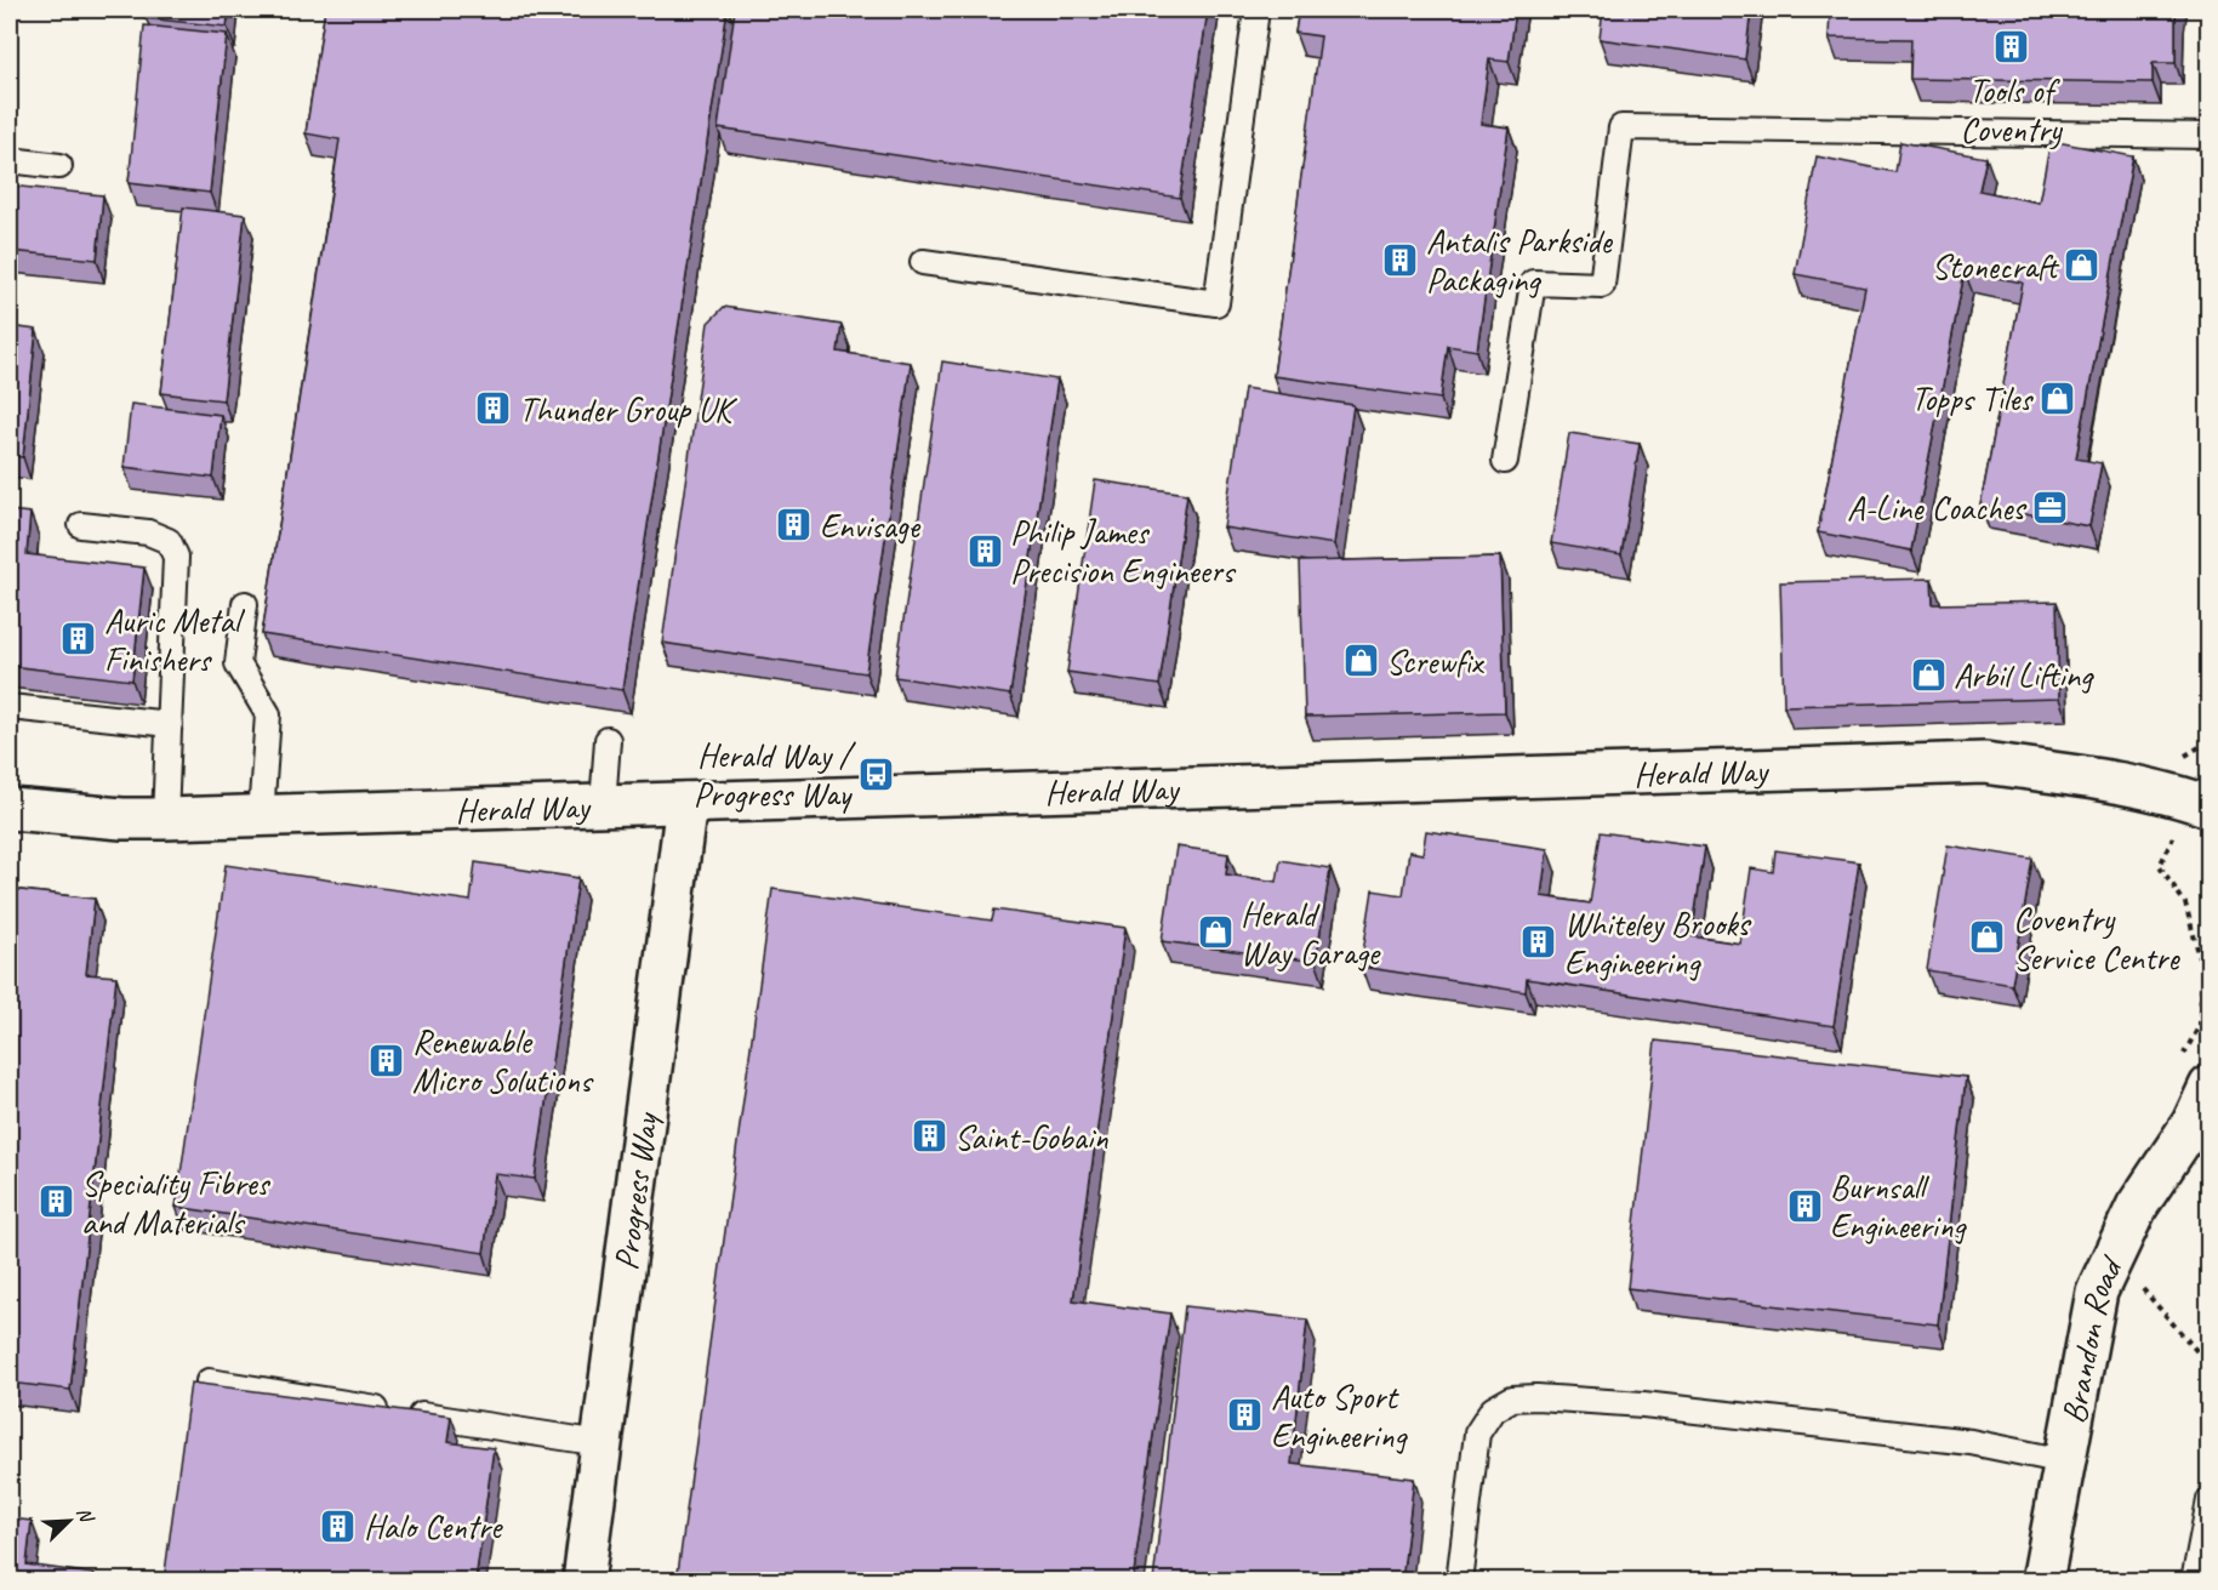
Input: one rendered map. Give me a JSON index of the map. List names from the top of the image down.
{
  "streets": {
    "street": ["Herald Way", "Progress Way", "Brandon Road"]
  },
  "crossings": [
    ["Herald Way", "Progress Way"]
  ],
  "places": {
    "building": [
      "Tools of Coventry",
      "Antalis Parkside Packaging",
      "Thunder Group UK",
      "Envisage",
      "Philip James Precision Engineers",
      "Auric Metal Finishers",
      "Whiteley Brooks Engineering",
      "Renewable Micro Solutions",
      "Saint-Gobain",
      "Speciality Fibres and Materials",
      "Burnsall Engineering",
      "Auto Sport Engineering",
      "Halo Centre"
    ],
    "shop": [
      "Stonecraft",
      "Topps Tiles",
      "Screwfix",
      "Arbil Lifting",
      "Herald Way Garage",
      "Coventry Service Centre"
    ],
    "office": ["A-Line Coaches"],
    "bus stop": ["Herald Way / Progress Way"]
  },
  "north": "top right"
}
